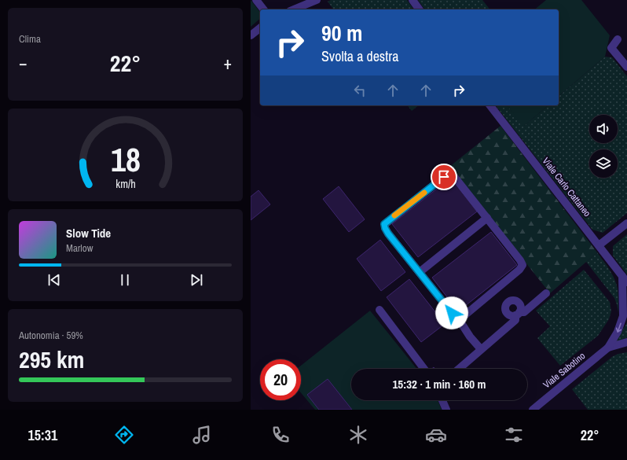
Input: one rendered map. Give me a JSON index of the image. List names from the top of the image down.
{
  "streets": {
    "street": ["Viale Carlo Cattaneo", "Viale Sabotino"]
  },
  "page": {
    "tile": [
      "Clima",
      ["Autonomia · 59%", "295 km"]
    ],
    "turn": ["90 m", "Svolta a destra"],
    "heat": ["−", "22°", "+"],
    "song": ["Slow Tide", "Marlow"],
    "limit": "20",
    "trip": "15:32 · 1 min · 160 m",
    "tabs": ["15:31", "22°"],
    "gauge": ["18", "km/h"]
  }
}
